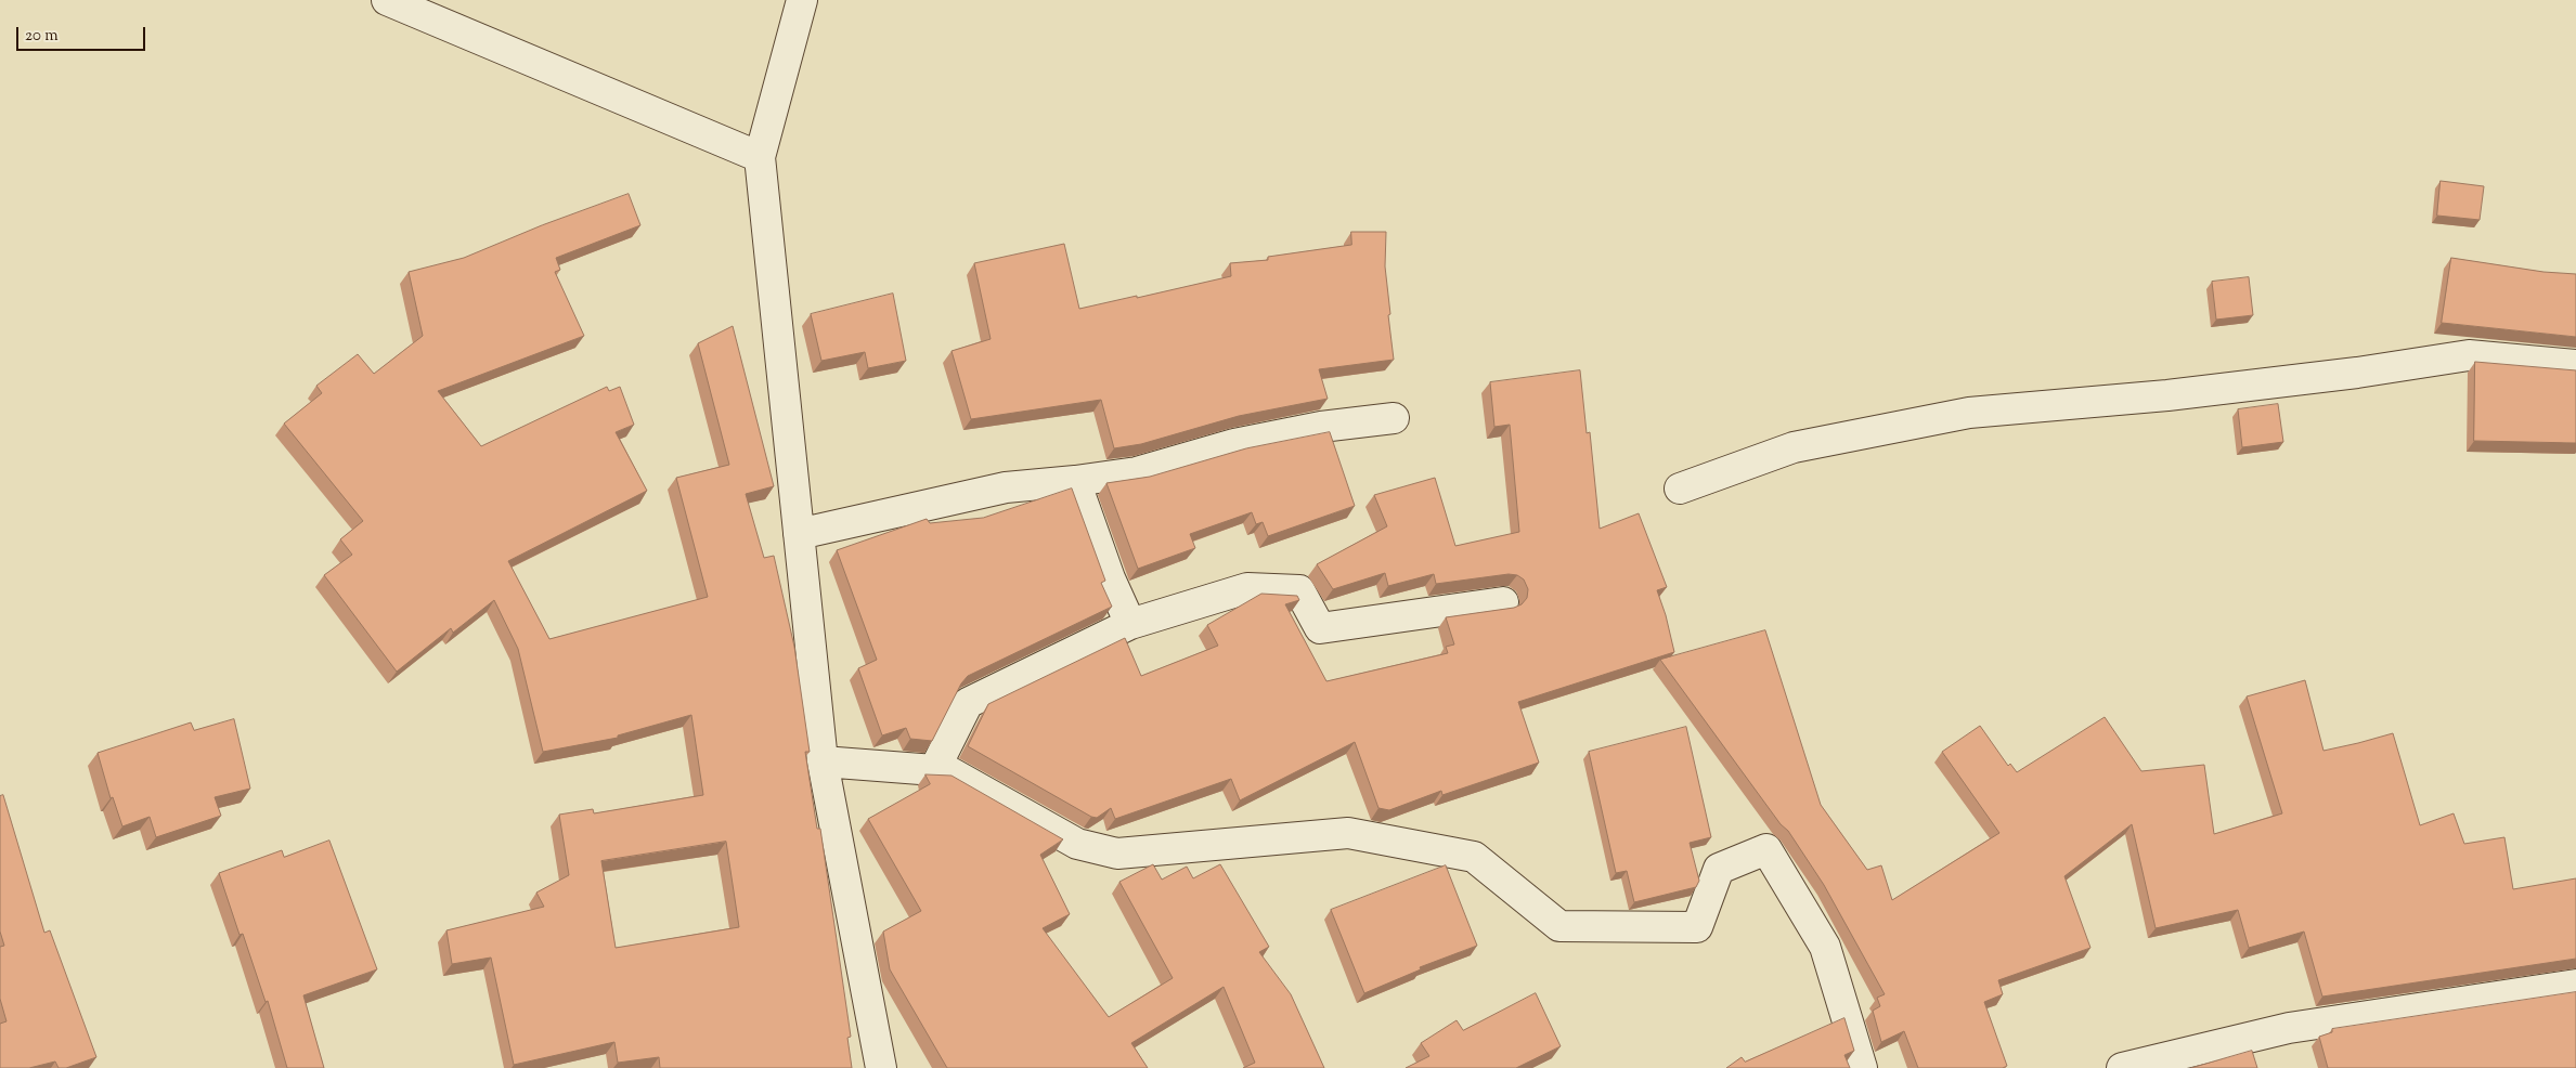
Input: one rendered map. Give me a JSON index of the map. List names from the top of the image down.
{
  "scale_bar": "20 m"
}
